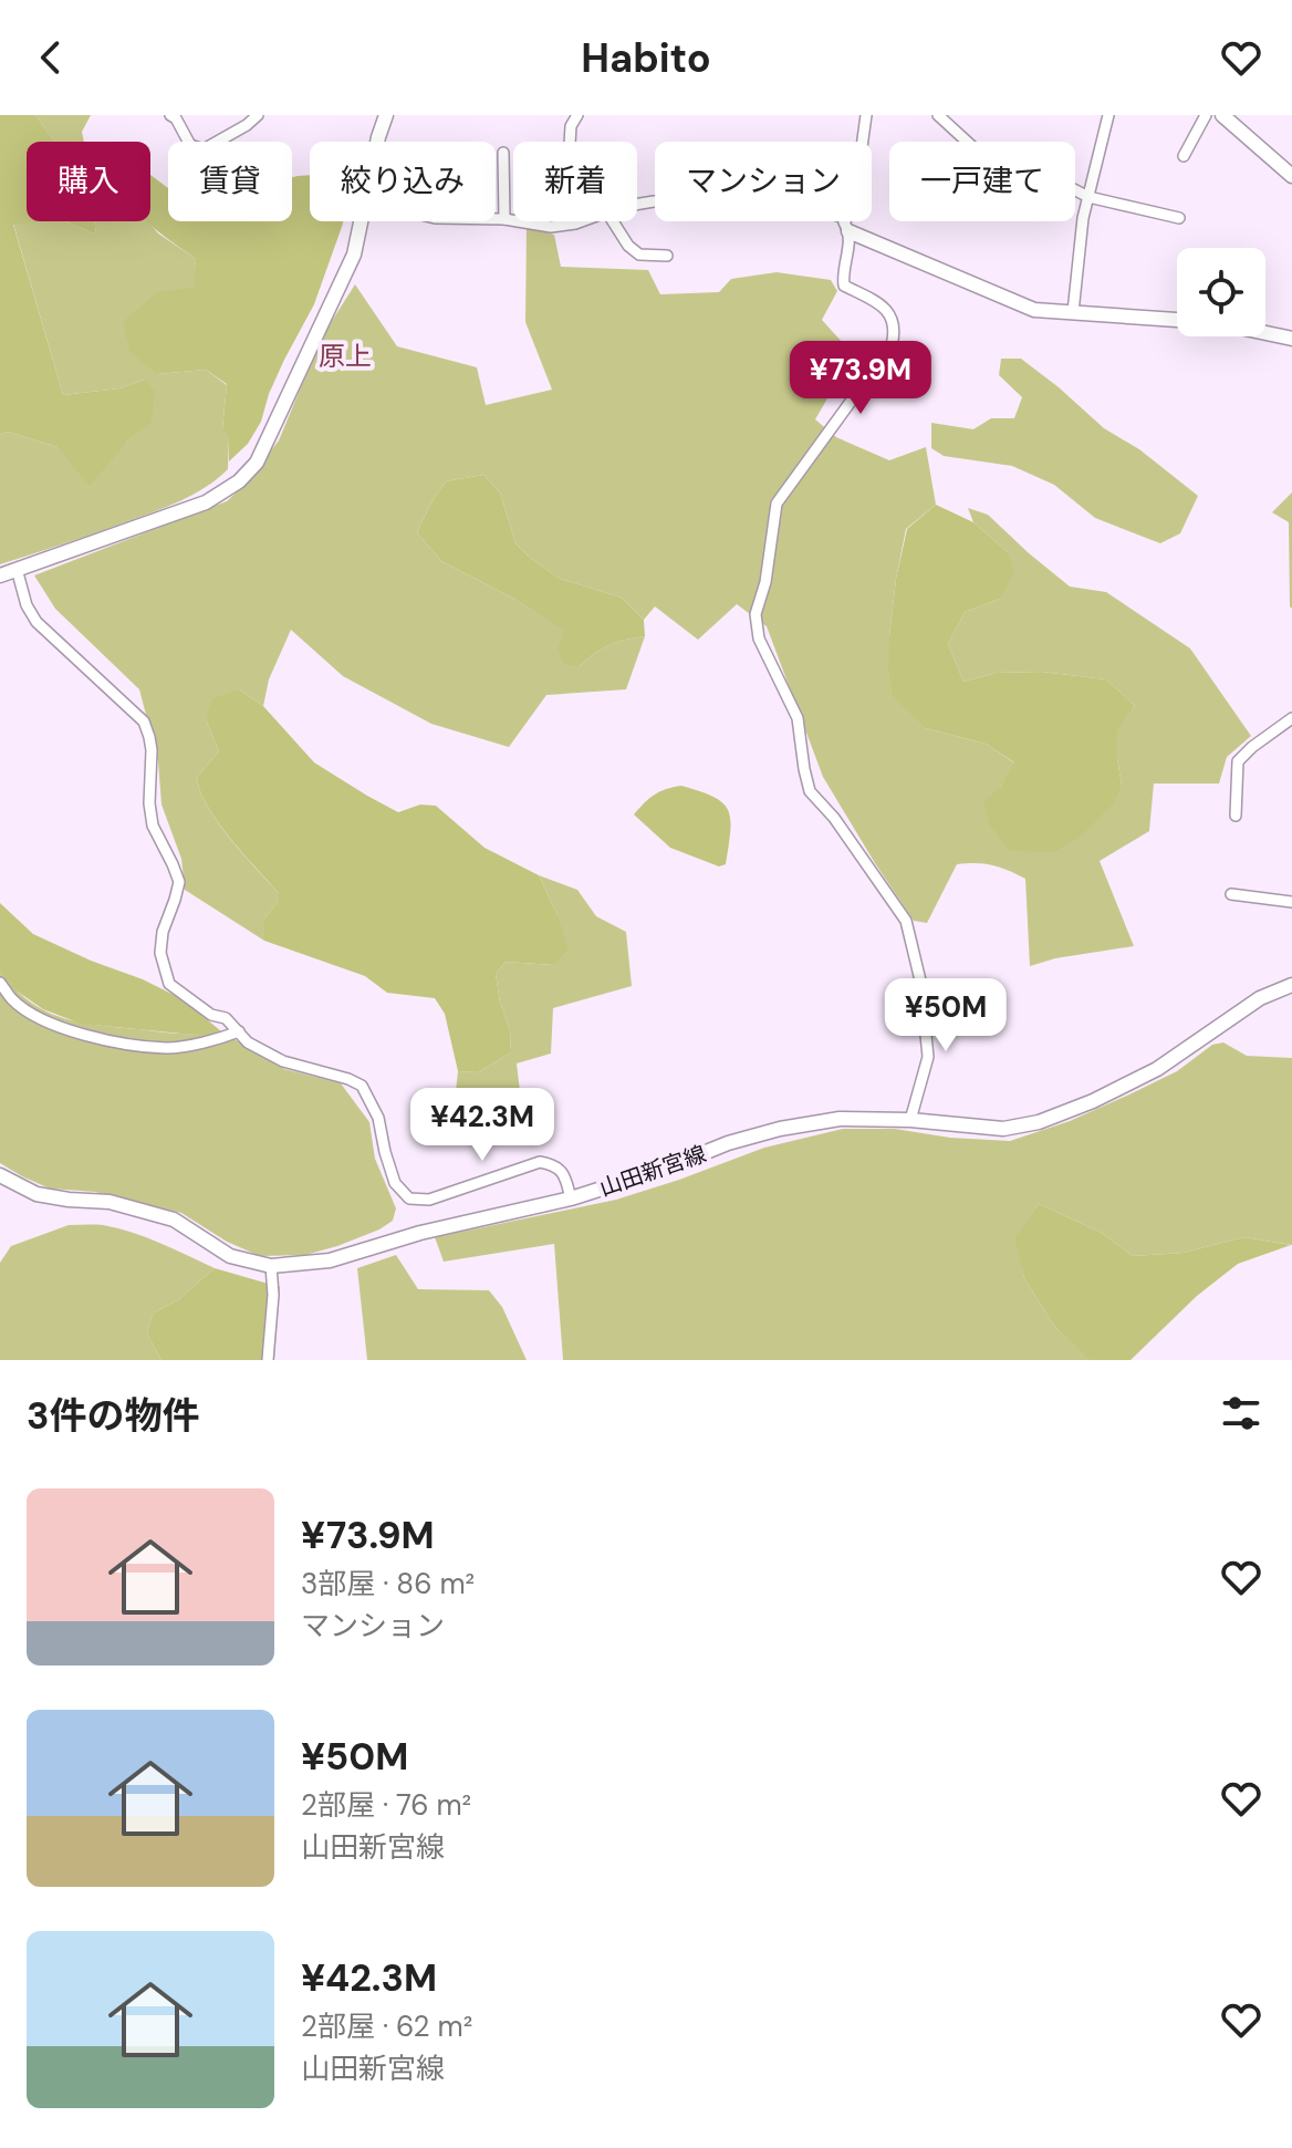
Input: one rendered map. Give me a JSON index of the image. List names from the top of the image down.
{
  "streets": {
    "main road": ["山田新宮線"]
  },
  "districts": ["原上"],
  "page": {
    "header": "Habito",
    "chip": [
      "購入",
      "賃貸",
      "絞り込み",
      "新着",
      "マンション",
      "一戸建て"
    ],
    "price": ["¥73.9M", "¥50M", "¥42.3M"],
    "heading": "3件の物件",
    "list": [
      {
        "name": "¥73.9M",
        "note": "3部屋 · 86 m² · マンション"
      },
      {
        "name": "¥50M",
        "note": "2部屋 · 76 m² · 山田新宮線"
      },
      {
        "name": "¥42.3M",
        "note": "2部屋 · 62 m² · 山田新宮線"
      }
    ]
  }
}
